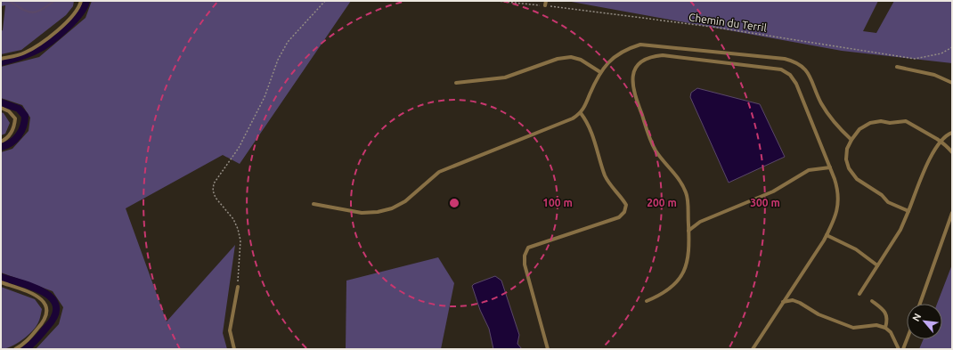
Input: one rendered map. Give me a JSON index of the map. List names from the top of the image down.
{
  "streets": {
    "path": ["Chemin du Terril"]
  },
  "north": "top left",
  "rings": ["100 m", "200 m", "300 m"]
}
